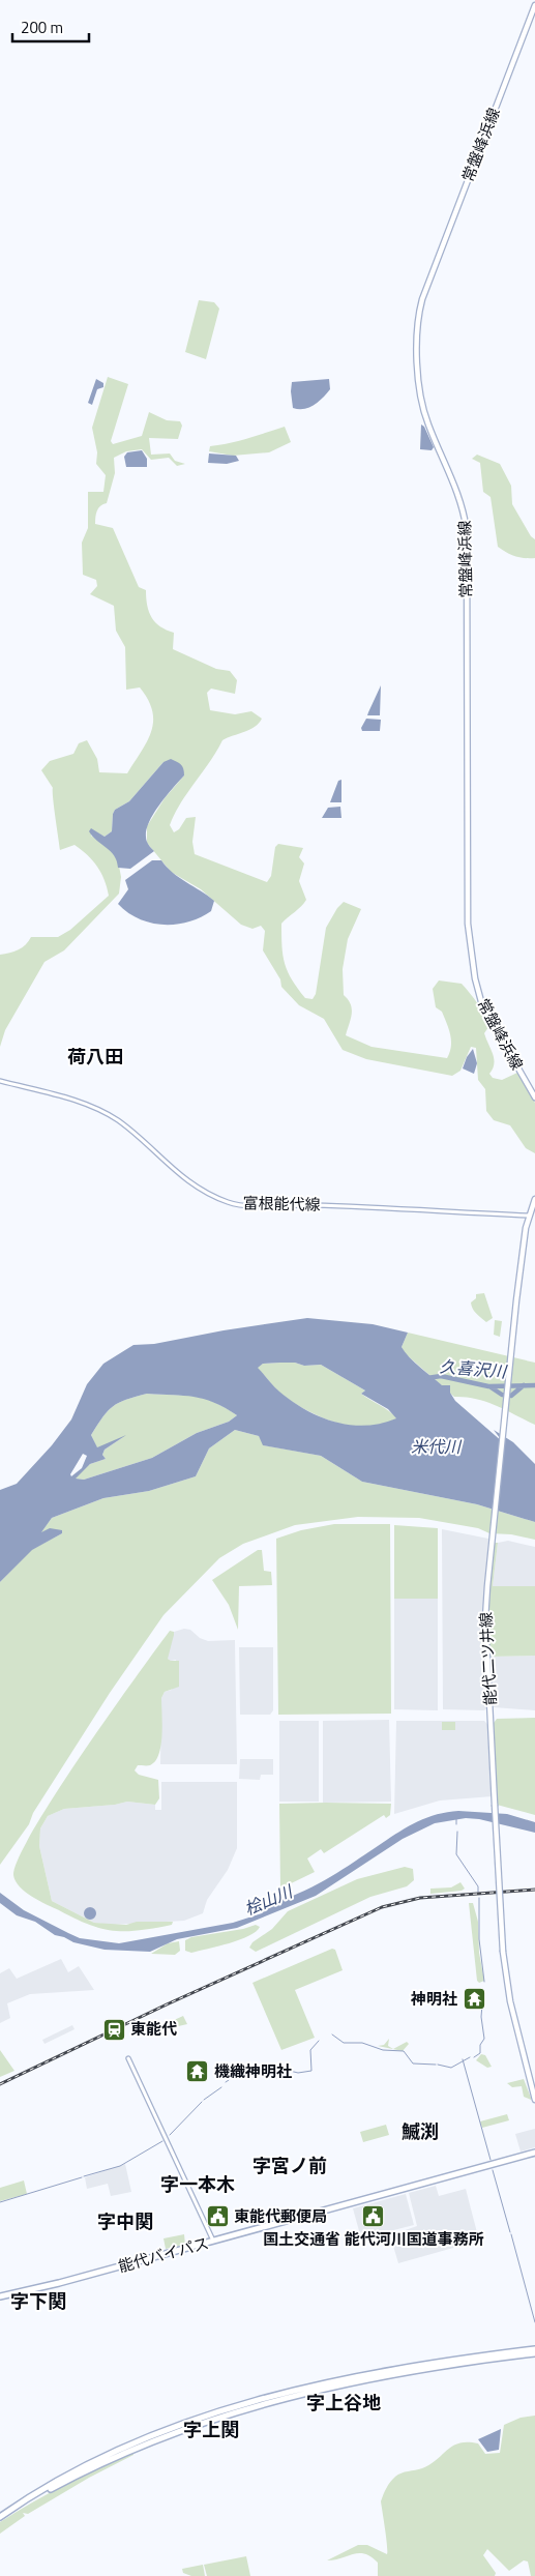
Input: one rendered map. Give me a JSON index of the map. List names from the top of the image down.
{
  "streets": {
    "highway": ["能代バイパス"],
    "main road": ["常盤峰浜線", "富根能代線", "能代二ツ井線"]
  },
  "crossings": [
    ["富根能代線", "能代二ツ井線"]
  ],
  "districts": [
    "荷八田",
    "鰄渕",
    "字宮ノ前",
    "字一本木",
    "字中関",
    "字下関",
    "字上谷地",
    "字上関"
  ],
  "water": ["久喜沢川", "米代川", "桧山川"],
  "places": {
    "temple": ["神明社", "機織神明社"],
    "station": ["東能代"],
    "public building": ["国土交通省 能代河川国道事務所", "東能代郵便局"]
  },
  "scale_bar": "200 m"
}
